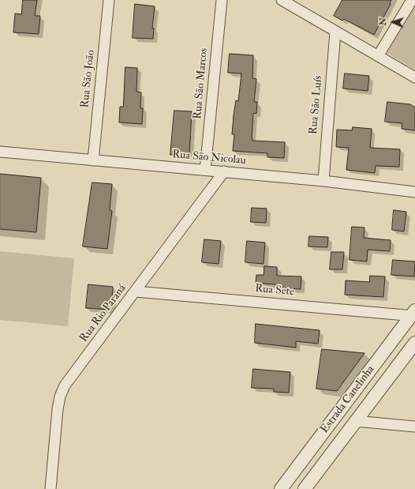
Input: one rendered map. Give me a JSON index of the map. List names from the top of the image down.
{
  "streets": {
    "street": [
      "Rua São João",
      "Rua São Marcos",
      "Rua São Luís",
      "Rua São Nicolau",
      "Rua Sete",
      "Rua Rio Paraná",
      "Estrada Canelinha"
    ]
  },
  "crossings": [
    ["Rua São João", "Rua São Nicolau"],
    ["Rua São Marcos", "Rua São Nicolau"],
    ["Rua São Luís", "Rua São Nicolau"],
    ["Rua São Nicolau", "Rua Rio Paraná"],
    ["Rua Sete", "Rua Rio Paraná"],
    ["Rua Sete", "Estrada Canelinha"]
  ],
  "north": "left"
}
